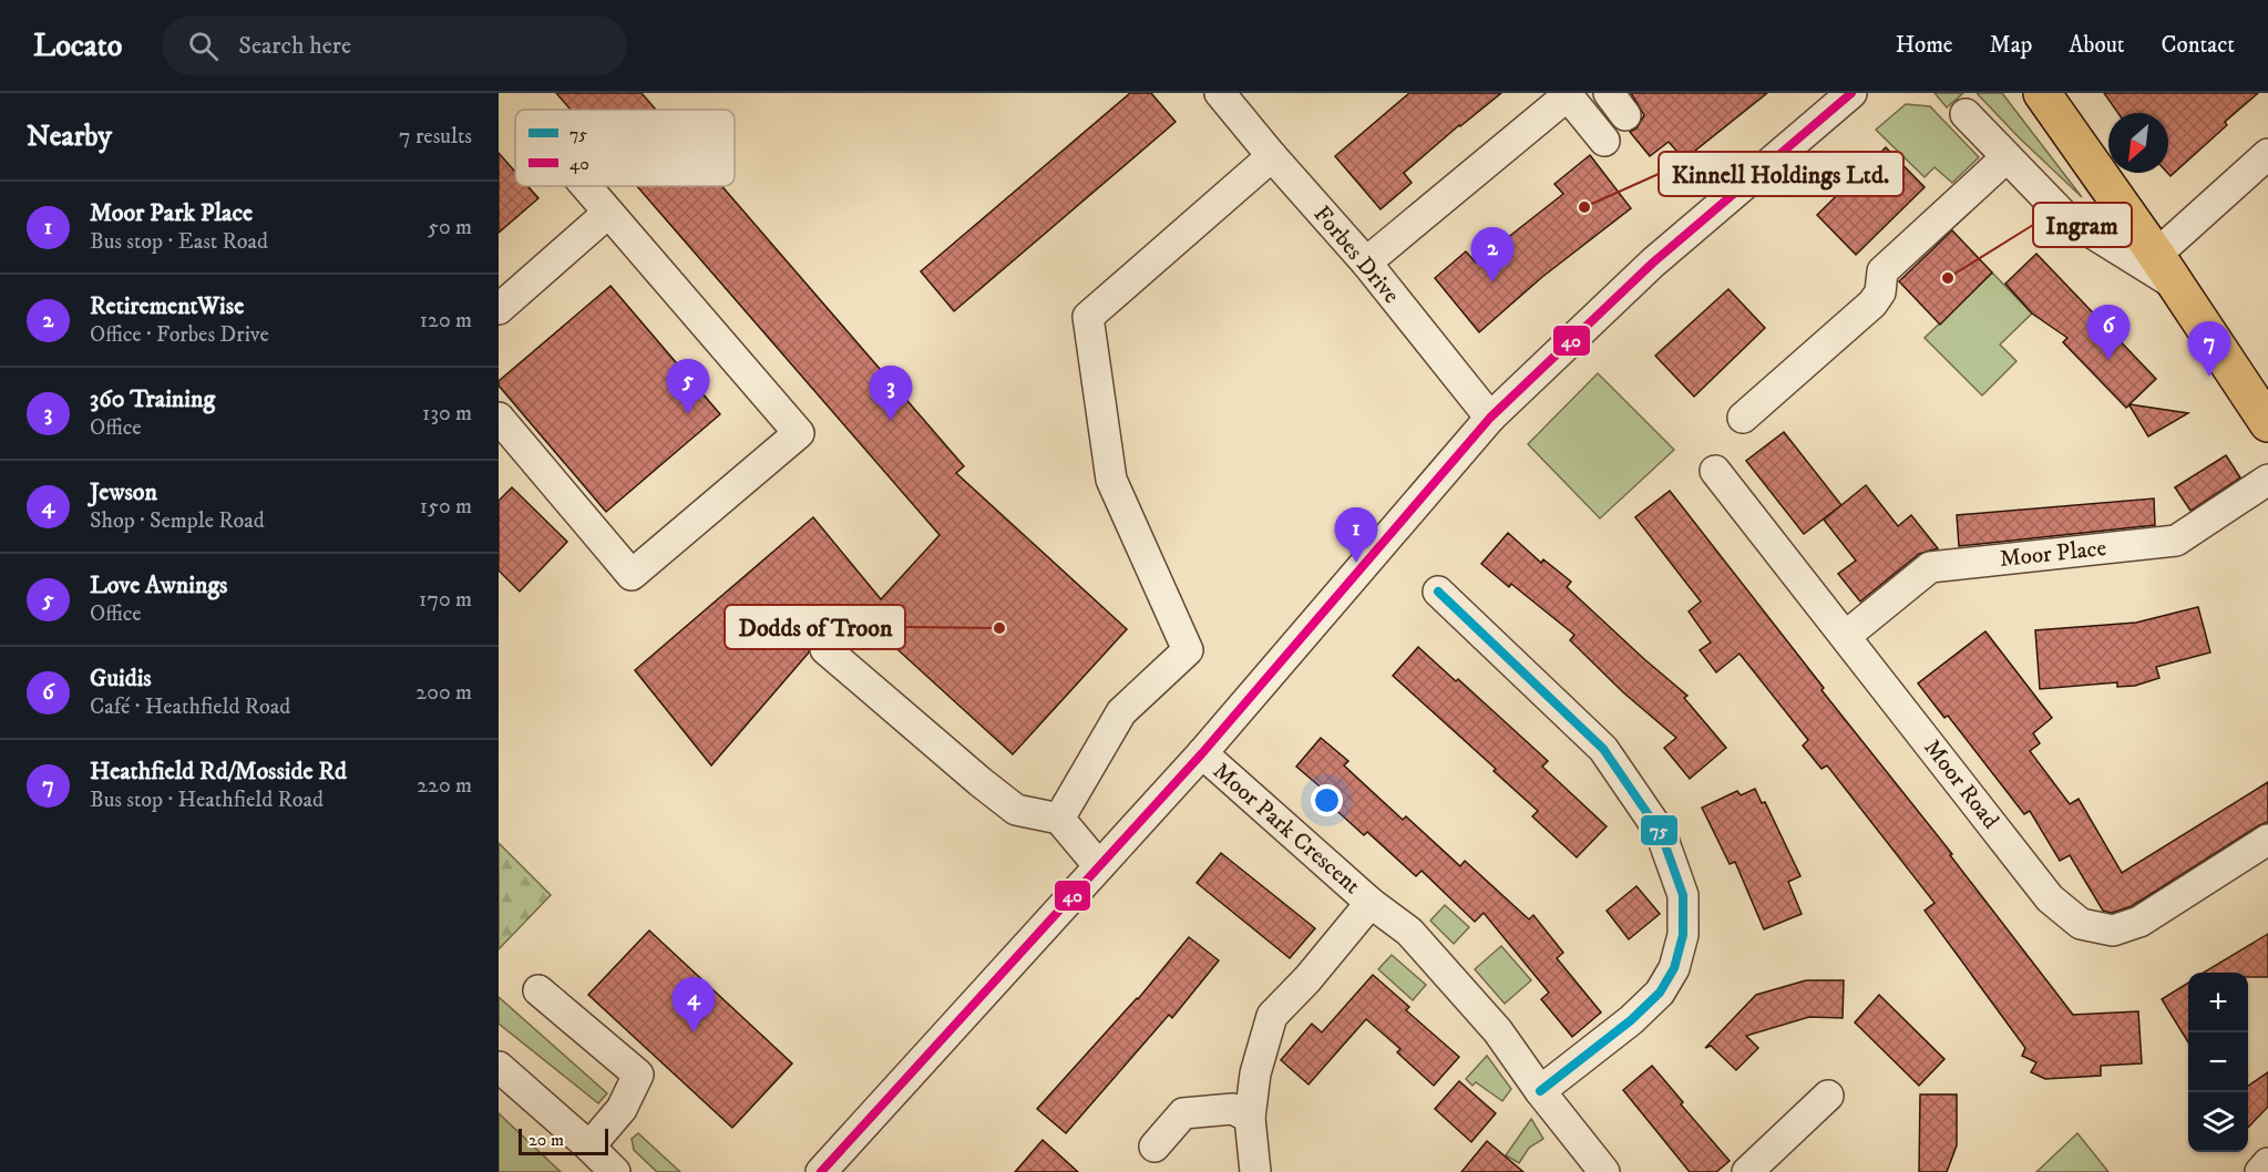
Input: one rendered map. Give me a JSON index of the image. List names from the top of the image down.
{
  "streets": {
    "street": [
      "Forbes Drive",
      "Moor Place",
      "Moor Road",
      "Moor Park Crescent"
    ]
  },
  "crossings": [
    ["Moor Place", "Moor Road"]
  ],
  "places": ["Kinnell Holdings Ltd.", "Ingram", "Dodds of Troon"],
  "lines": ["transit line 40", "transit line 75"],
  "legend": ["75", "40"],
  "scale_bar": "20 m",
  "north": "bottom left",
  "page": {
    "header": "Locato",
    "search": "Search here",
    "nav": [
      "Home",
      "Map",
      "About",
      "Contact"
    ],
    "heading": ["Nearby", "7 results"],
    "list": [
      {
        "mark": "1",
        "name": "Moor Park Place",
        "note": "Bus stop · East Road",
        "value": "50 m"
      },
      {
        "mark": "2",
        "name": "RetirementWise",
        "note": "Office · Forbes Drive",
        "value": "120 m"
      },
      {
        "mark": "3",
        "name": "360 Training",
        "note": "Office",
        "value": "130 m"
      },
      {
        "mark": "4",
        "name": "Jewson",
        "note": "Shop · Semple Road",
        "value": "150 m"
      },
      {
        "mark": "5",
        "name": "Love Awnings",
        "note": "Office",
        "value": "170 m"
      },
      {
        "mark": "6",
        "name": "Guidis",
        "note": "Café · Heathfield Road",
        "value": "200 m"
      },
      {
        "mark": "7",
        "name": "Heathfield Rd/Mosside Rd",
        "note": "Bus stop · Heathfield Road",
        "value": "220 m"
      }
    ],
    "pins": [
      "2",
      "6",
      "7",
      "5",
      "3",
      "1",
      "4"
    ],
    "map_buttons": ["+", "−"],
    "scale": "20 m"
  }
}
